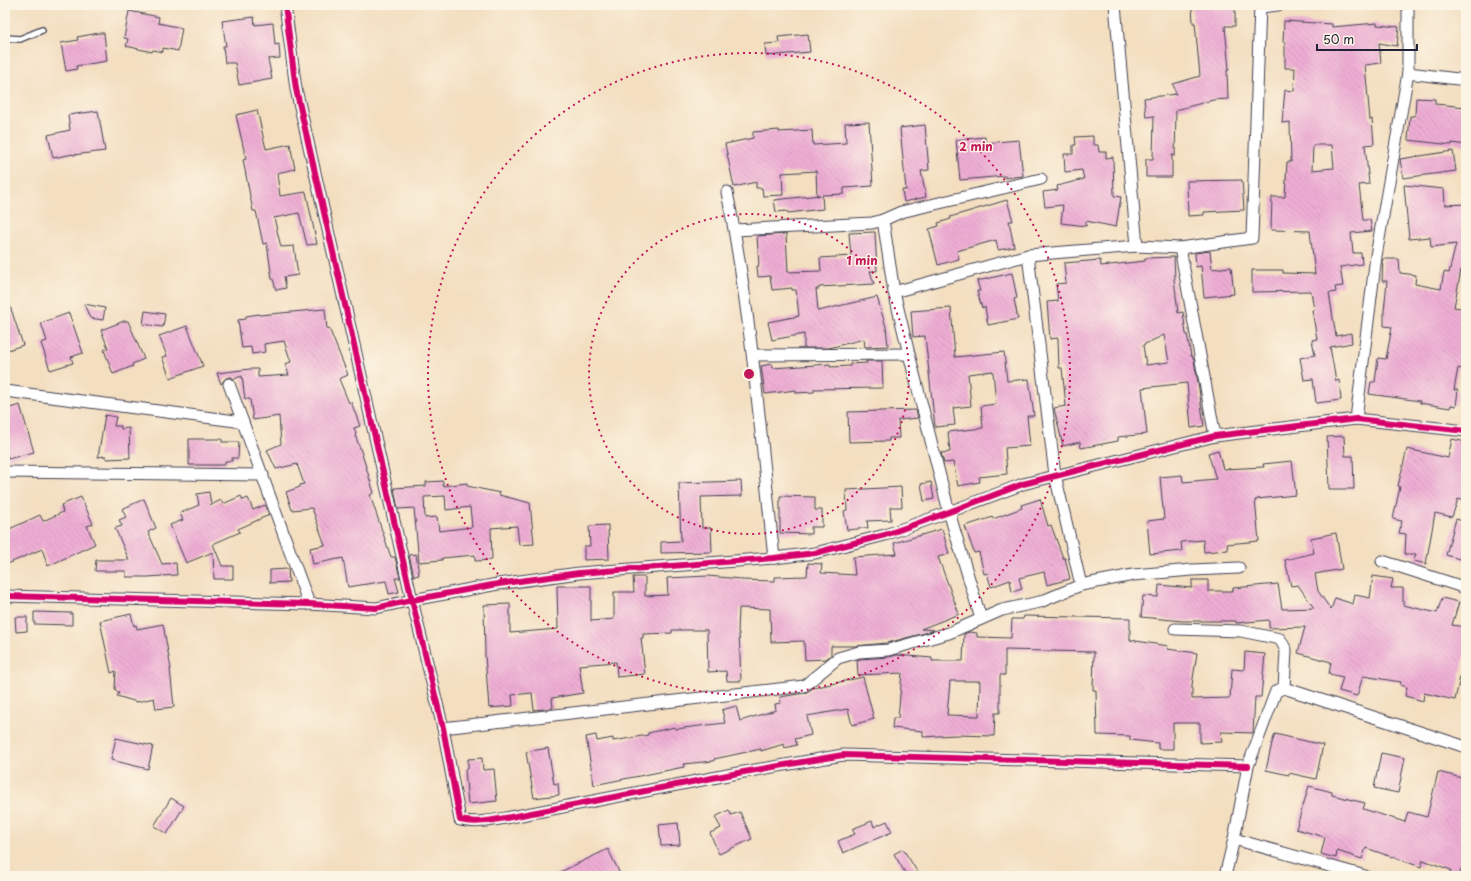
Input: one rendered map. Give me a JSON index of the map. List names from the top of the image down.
{
  "scale_bar": "50 m",
  "rings": ["2 min", "1 min"]
}
